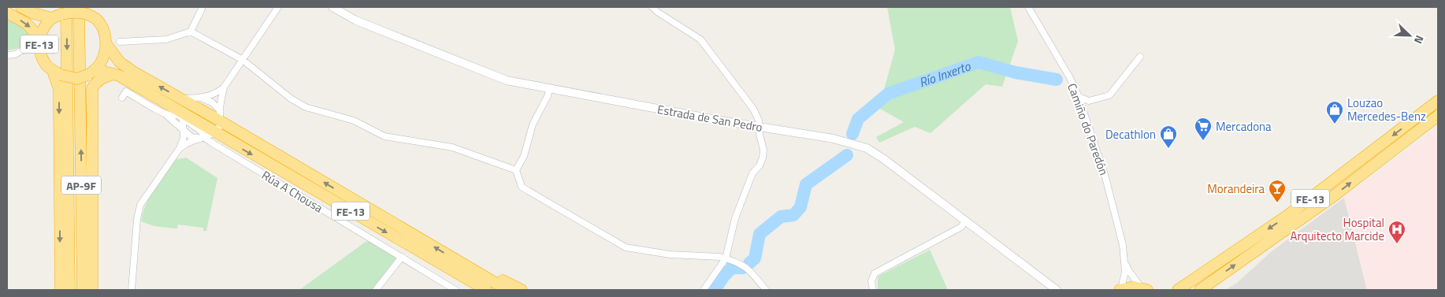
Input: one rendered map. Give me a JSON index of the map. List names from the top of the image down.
{
  "streets": {
    "highway": ["FE-13", "AP-9F"],
    "street": ["Estrada de San Pedro", "Camiño do Paredón", "Rúa A Chousa"]
  },
  "crossings": [
    ["FE-13", "AP-9F"],
    ["FE-13", "Rúa A Chousa"]
  ],
  "water": ["Río Inxerto"],
  "places": {
    "shop": ["Louzao Mercedes-Benz", "Decathlon"],
    "supermarket": ["Mercadona"],
    "bar": ["Morandeira"],
    "hospital": ["Hospital Arquitecto Marcide"]
  },
  "north": "bottom right"
}
